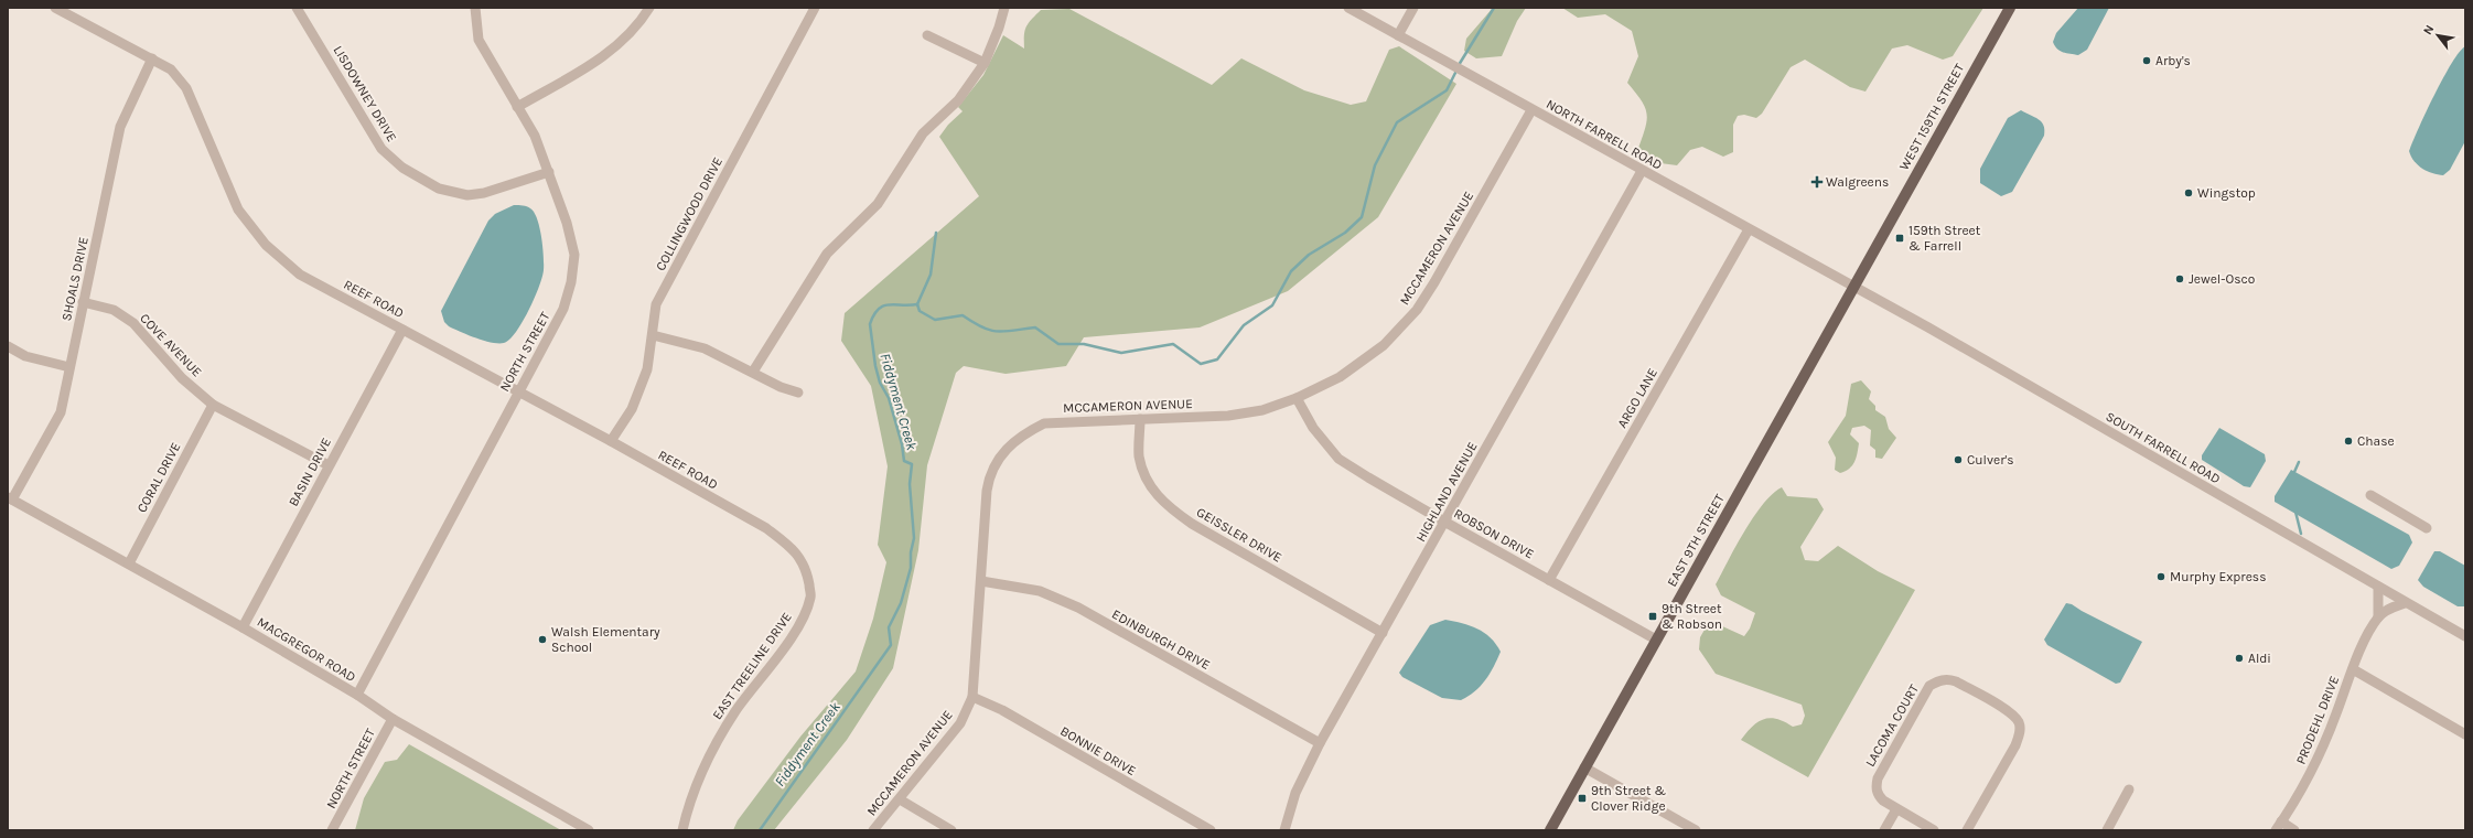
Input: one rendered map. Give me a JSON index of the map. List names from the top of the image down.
{
  "streets": {
    "main road": ["WEST 159TH STREET", "EAST 9TH STREET"],
    "street": [
      "LISDOWNEY DRIVE",
      "NORTH FARRELL ROAD",
      "COLLINGWOOD DRIVE",
      "MCCAMERON AVENUE",
      "SHOALS DRIVE",
      "REEF ROAD",
      "COVE AVENUE",
      "NORTH STREET",
      "ARGO LANE",
      "SOUTH FARRELL ROAD",
      "BASIN DRIVE",
      "CORAL DRIVE",
      "HIGHLAND AVENUE",
      "ROBSON DRIVE",
      "GEISSLER DRIVE",
      "EDINBURGH DRIVE",
      "MACGREGOR ROAD",
      "EAST TREELINE DRIVE",
      "PRODEHL DRIVE",
      "LACOMA COURT",
      "BONNIE DRIVE"
    ]
  },
  "crossings": [
    ["LISDOWNEY DRIVE", "NORTH STREET"],
    ["WEST 159TH STREET", "NORTH FARRELL ROAD"],
    ["WEST 159TH STREET", "SOUTH FARRELL ROAD"],
    ["WEST 159TH STREET", "EAST 9TH STREET"],
    ["NORTH FARRELL ROAD", "MCCAMERON AVENUE"],
    ["NORTH FARRELL ROAD", "ARGO LANE"],
    ["NORTH FARRELL ROAD", "SOUTH FARRELL ROAD"],
    ["NORTH FARRELL ROAD", "HIGHLAND AVENUE"],
    ["NORTH FARRELL ROAD", "EAST 9TH STREET"],
    ["COLLINGWOOD DRIVE", "REEF ROAD"],
    ["MCCAMERON AVENUE", "ROBSON DRIVE"],
    ["MCCAMERON AVENUE", "GEISSLER DRIVE"],
    ["MCCAMERON AVENUE", "EDINBURGH DRIVE"],
    ["MCCAMERON AVENUE", "BONNIE DRIVE"],
    ["SHOALS DRIVE", "REEF ROAD"],
    ["SHOALS DRIVE", "COVE AVENUE"],
    ["SHOALS DRIVE", "MACGREGOR ROAD"],
    ["REEF ROAD", "NORTH STREET"],
    ["REEF ROAD", "BASIN DRIVE"],
    ["REEF ROAD", "EAST TREELINE DRIVE"],
    ["COVE AVENUE", "BASIN DRIVE"],
    ["COVE AVENUE", "CORAL DRIVE"],
    ["NORTH STREET", "MACGREGOR ROAD"],
    ["ARGO LANE", "ROBSON DRIVE"],
    ["SOUTH FARRELL ROAD", "EAST 9TH STREET"],
    ["SOUTH FARRELL ROAD", "PRODEHL DRIVE"],
    ["BASIN DRIVE", "MACGREGOR ROAD"],
    ["CORAL DRIVE", "MACGREGOR ROAD"],
    ["HIGHLAND AVENUE", "ROBSON DRIVE"],
    ["HIGHLAND AVENUE", "GEISSLER DRIVE"],
    ["HIGHLAND AVENUE", "EDINBURGH DRIVE"],
    ["ROBSON DRIVE", "EAST 9TH STREET"]
  ],
  "water": ["Fiddyment Creek"],
  "places": {
    "other": [
      "Arby's",
      "Wingstop",
      "Jewel-Osco",
      "Chase",
      "Culver's",
      "Murphy Express",
      "Walsh Elementary School",
      "Aldi"
    ],
    "health": ["Walgreens"],
    "transit": ["159th Street & Farrell", "9th Street & Robson", "9th Street & Clover Ridge"]
  },
  "north": "top left"
}
